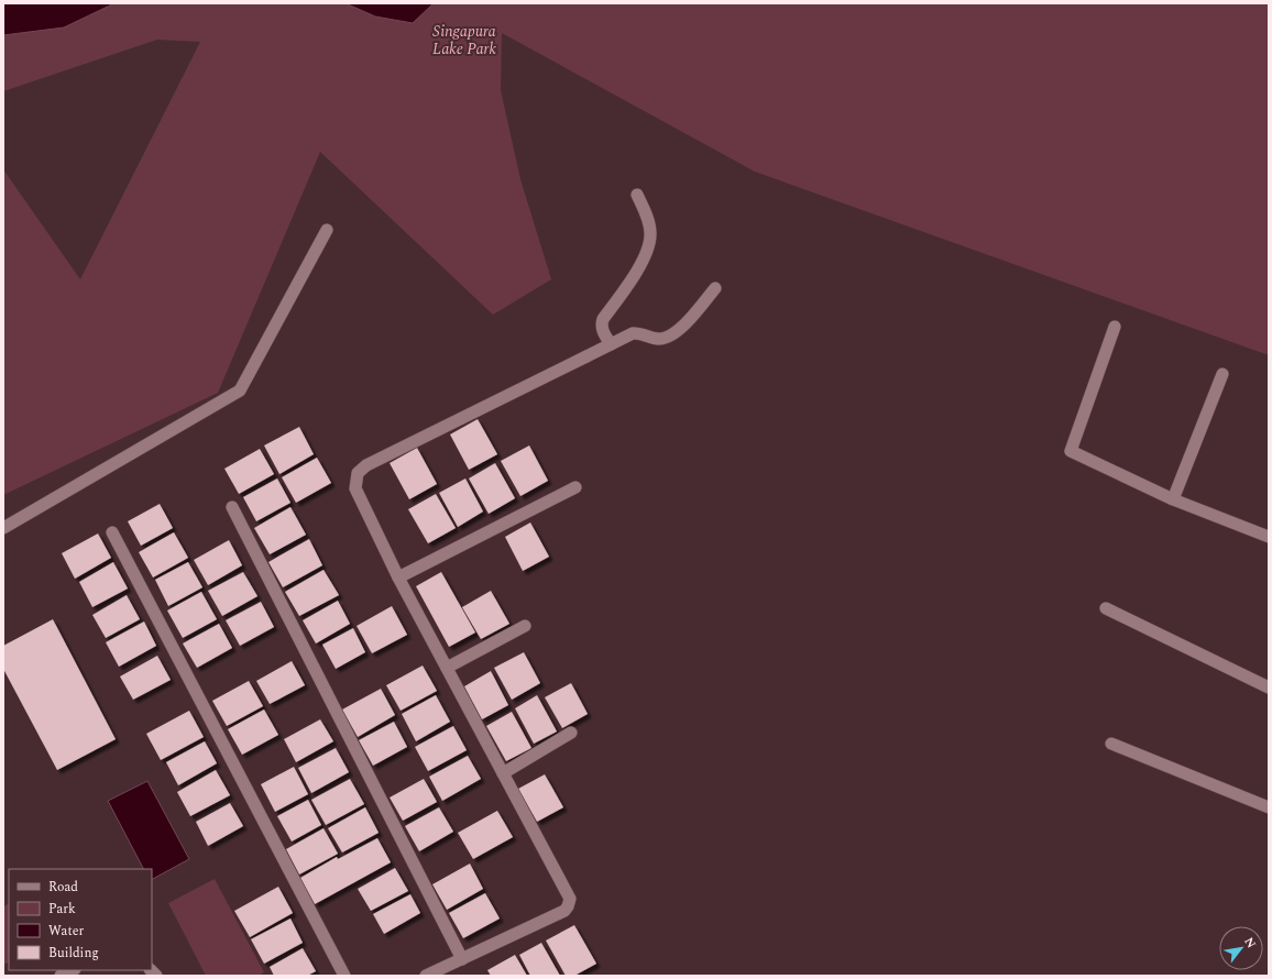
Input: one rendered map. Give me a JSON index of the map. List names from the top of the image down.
{
  "parks": ["Singapura Lake Park"],
  "legend": [
    "Road",
    "Park",
    "Water",
    "Building"
  ],
  "north": "top right"
}
